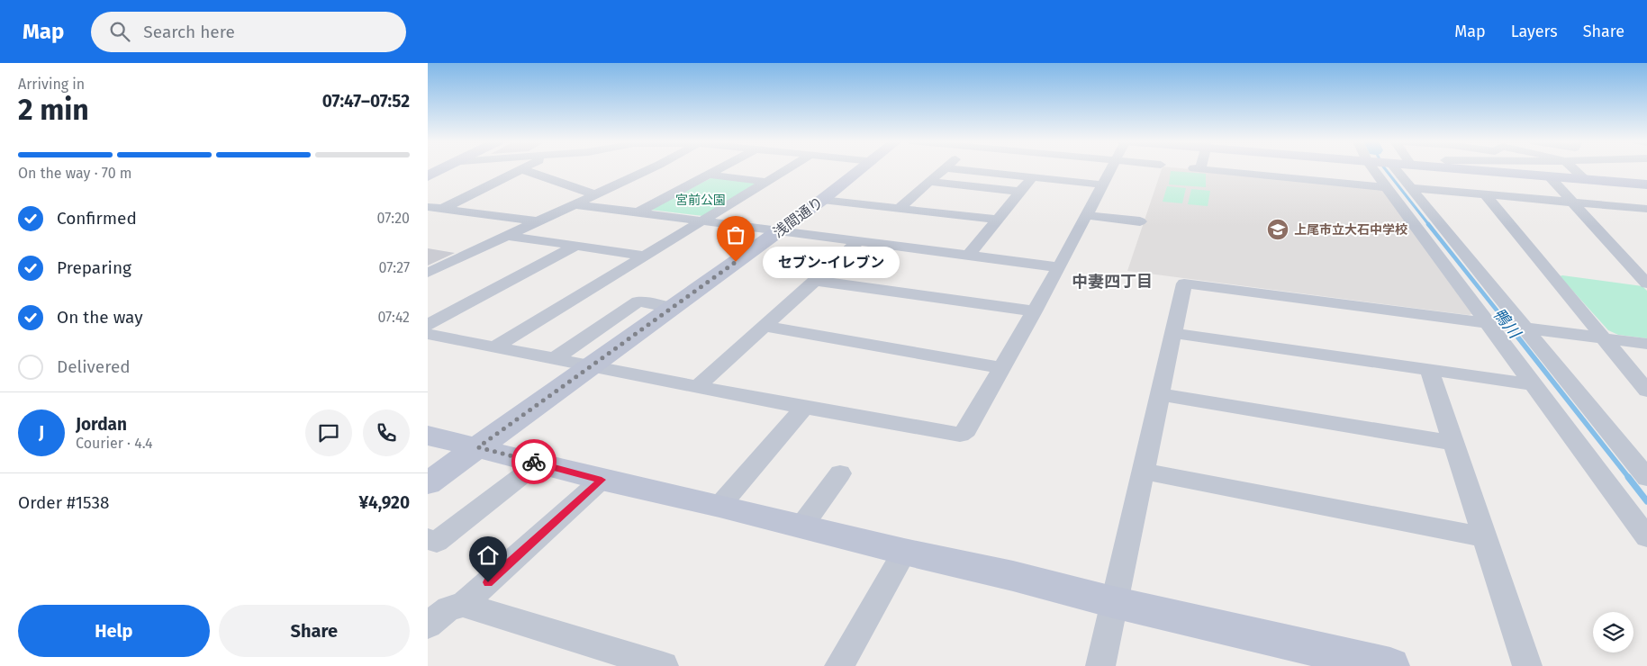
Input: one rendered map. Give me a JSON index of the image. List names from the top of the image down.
{
  "streets": {
    "street": ["浅間通り"]
  },
  "districts": ["中妻四丁目"],
  "water": ["鴨川"],
  "parks": ["宮前公園"],
  "places": {
    "school or university": ["上尾市立大石中学校"],
    "other": ["セブン-イレブン"]
  },
  "page": {
    "header": "Map",
    "search": "Search here",
    "nav": ["Map", "Layers", "Share"],
    "heading": ["2 min", "Arriving in", "07:47–07:52"],
    "panel": [
      "Jordan",
      "Courier · 4.4",
      "Order #1538",
      "¥4,920"
    ],
    "bar": "On the way · 70 m",
    "list": [
      ["Confirmed", "07:20"],
      ["Preparing", "07:27"],
      ["On the way", "07:42"],
      "Delivered"
    ],
    "bubble": "セブン-イレブン",
    "round": "J",
    "buttons": ["Help", "Share"]
  }
}
